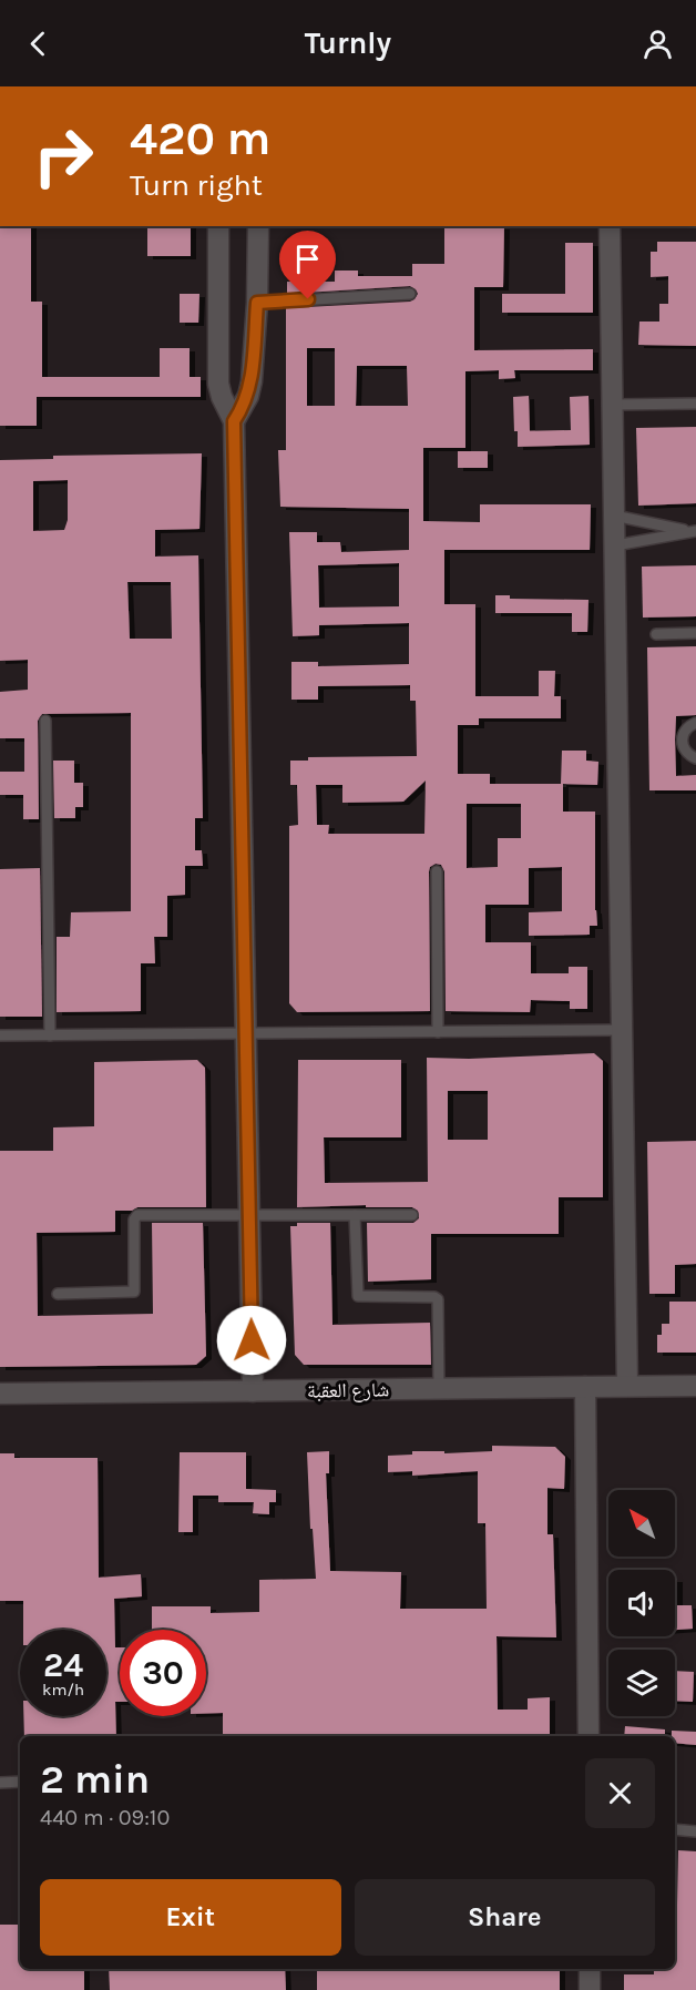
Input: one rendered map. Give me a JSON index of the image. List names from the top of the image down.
{
  "streets": {
    "street": ["شارع العقبة"]
  },
  "north": "top left",
  "page": {
    "header": "Turnly",
    "turn": ["420 m", "Turn right"],
    "speed": "24 km/h",
    "limit": "30",
    "heading": ["2 min", "440 m · 09:10"],
    "buttons": ["Exit", "Share"]
  }
}
